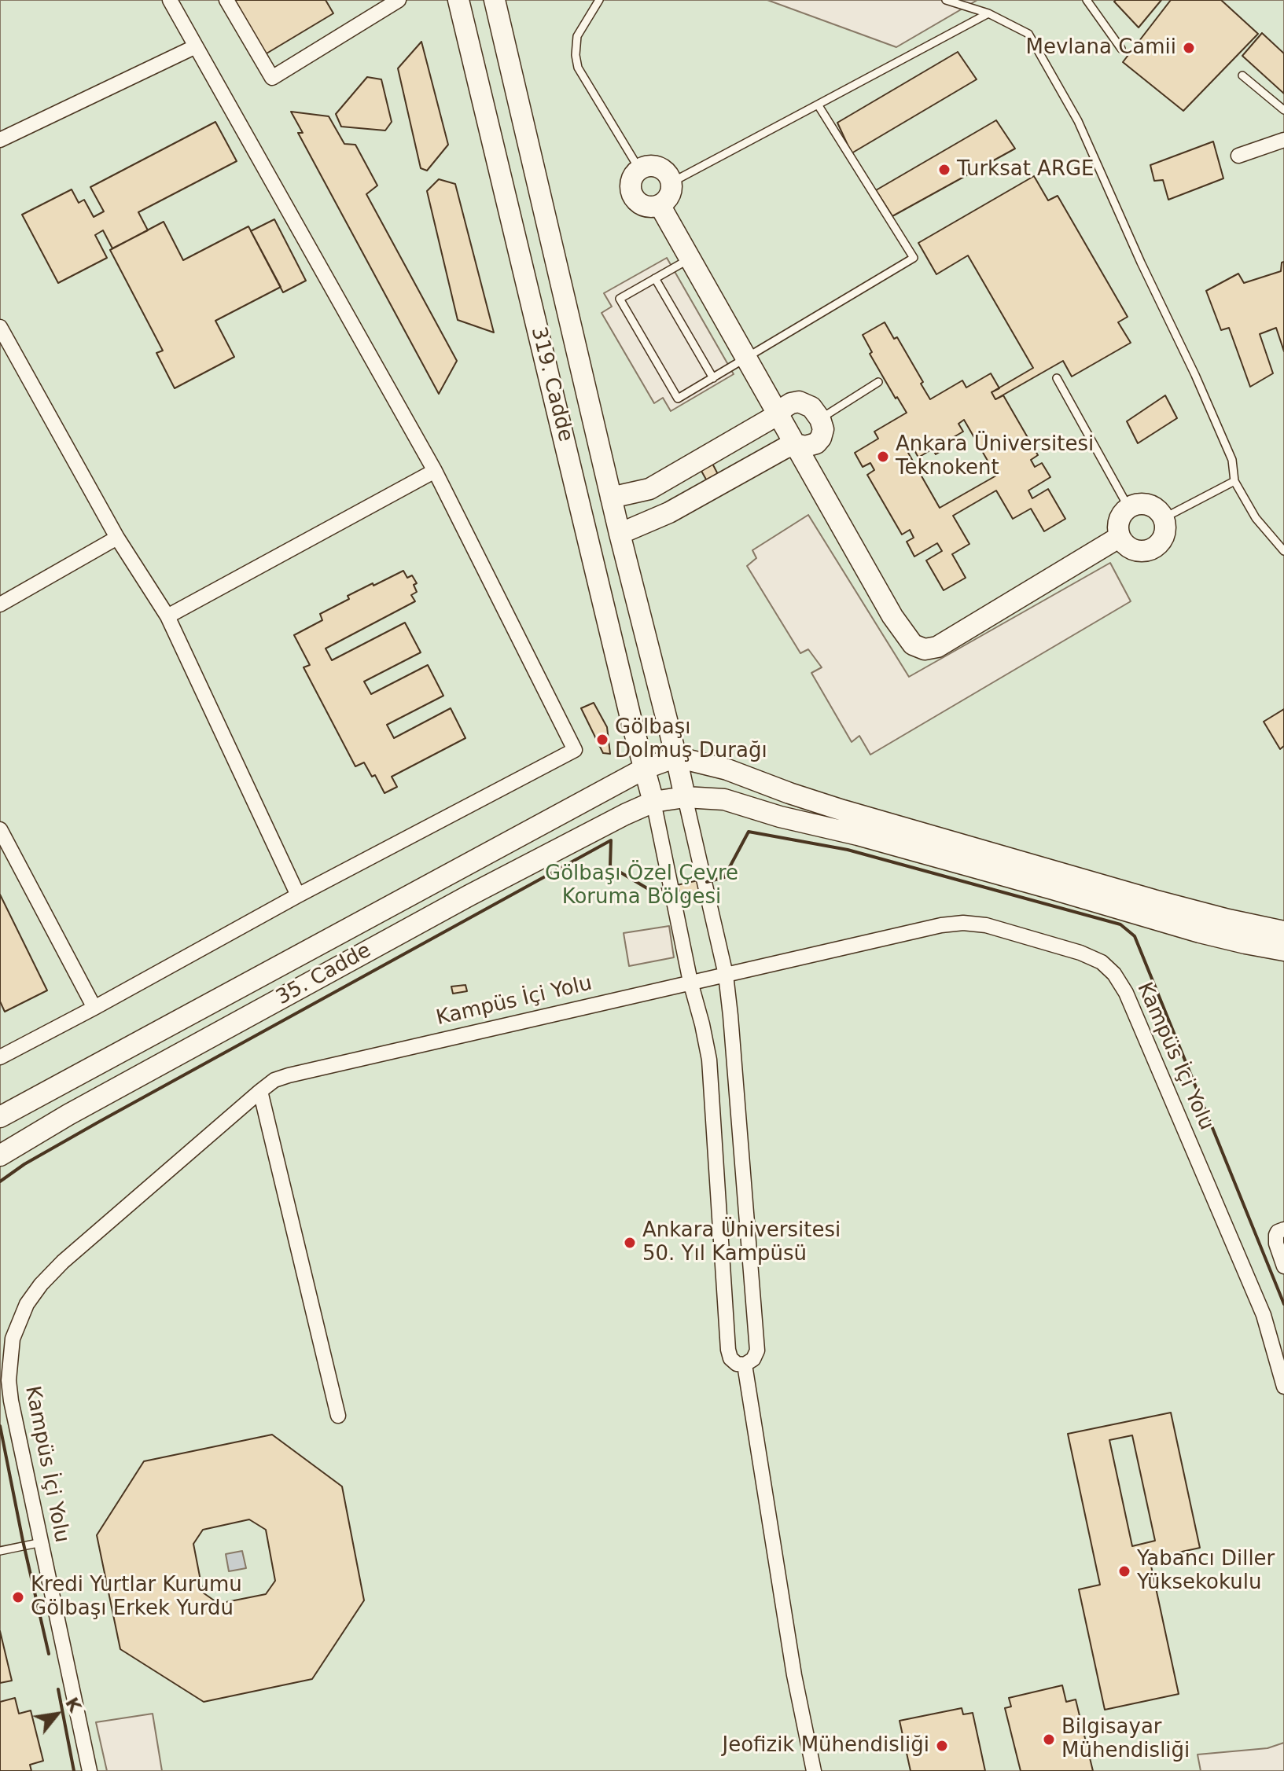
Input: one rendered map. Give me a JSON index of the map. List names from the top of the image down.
{
  "streets": {
    "street": ["319. Cadde", "35. Cadde", "Kampüs İçi Yolu"]
  },
  "crossings": [
    ["319. Cadde", "35. Cadde"]
  ],
  "parks": ["Gölbaşı Özel Çevre Koruma Bölgesi"],
  "places": [
    "Mevlana Camii",
    "Turksat ARGE",
    "Ankara Üniversitesi Teknokent",
    "Gölbaşı Dolmuş Durağı",
    "Ankara Üniversitesi 50. Yıl Kampüsü",
    "Yabancı Diller Yüksekokulu",
    "Kredi Yurtlar Kurumu Gölbaşı Erkek Yurdu",
    "Bilgisayar Mühendisliği",
    "Jeofizik Mühendisliği"
  ],
  "north": "top right"
}
